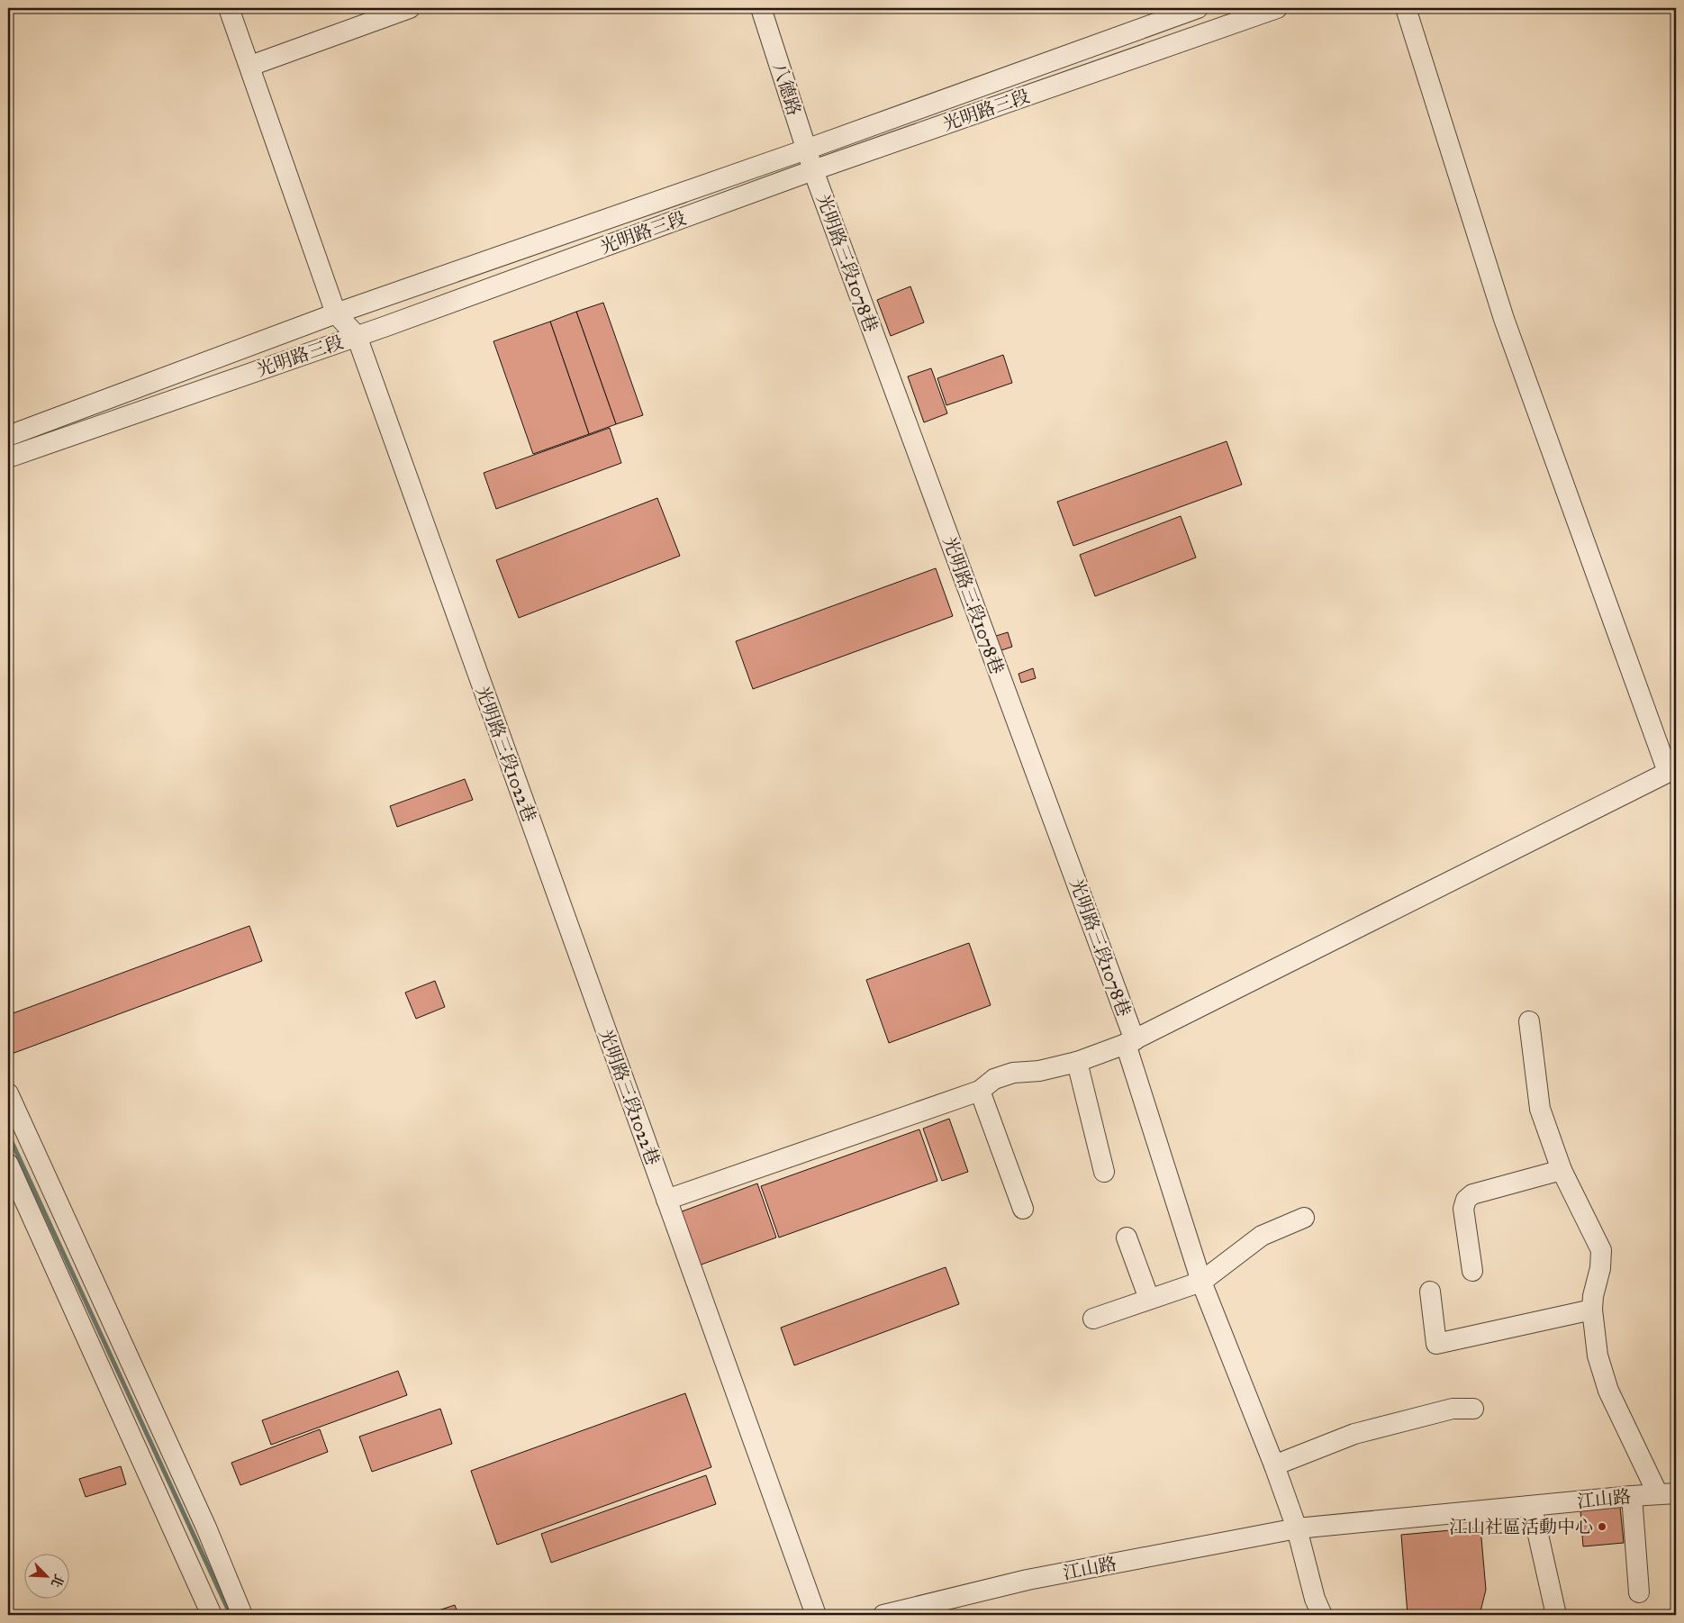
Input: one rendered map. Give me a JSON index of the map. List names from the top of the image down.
{
  "streets": {
    "street": [
      "八德路",
      "光明路三段",
      "光明路三段1078巷",
      "光明路三段1022巷",
      "江山路"
    ]
  },
  "crossings": [
    ["八德路", "光明路三段"],
    ["八德路", "光明路三段1078巷"],
    ["光明路三段", "光明路三段1078巷"],
    ["光明路三段", "光明路三段1022巷"],
    ["光明路三段1078巷", "江山路"]
  ],
  "places": ["江山社區活動中心"],
  "north": "bottom right"
}
